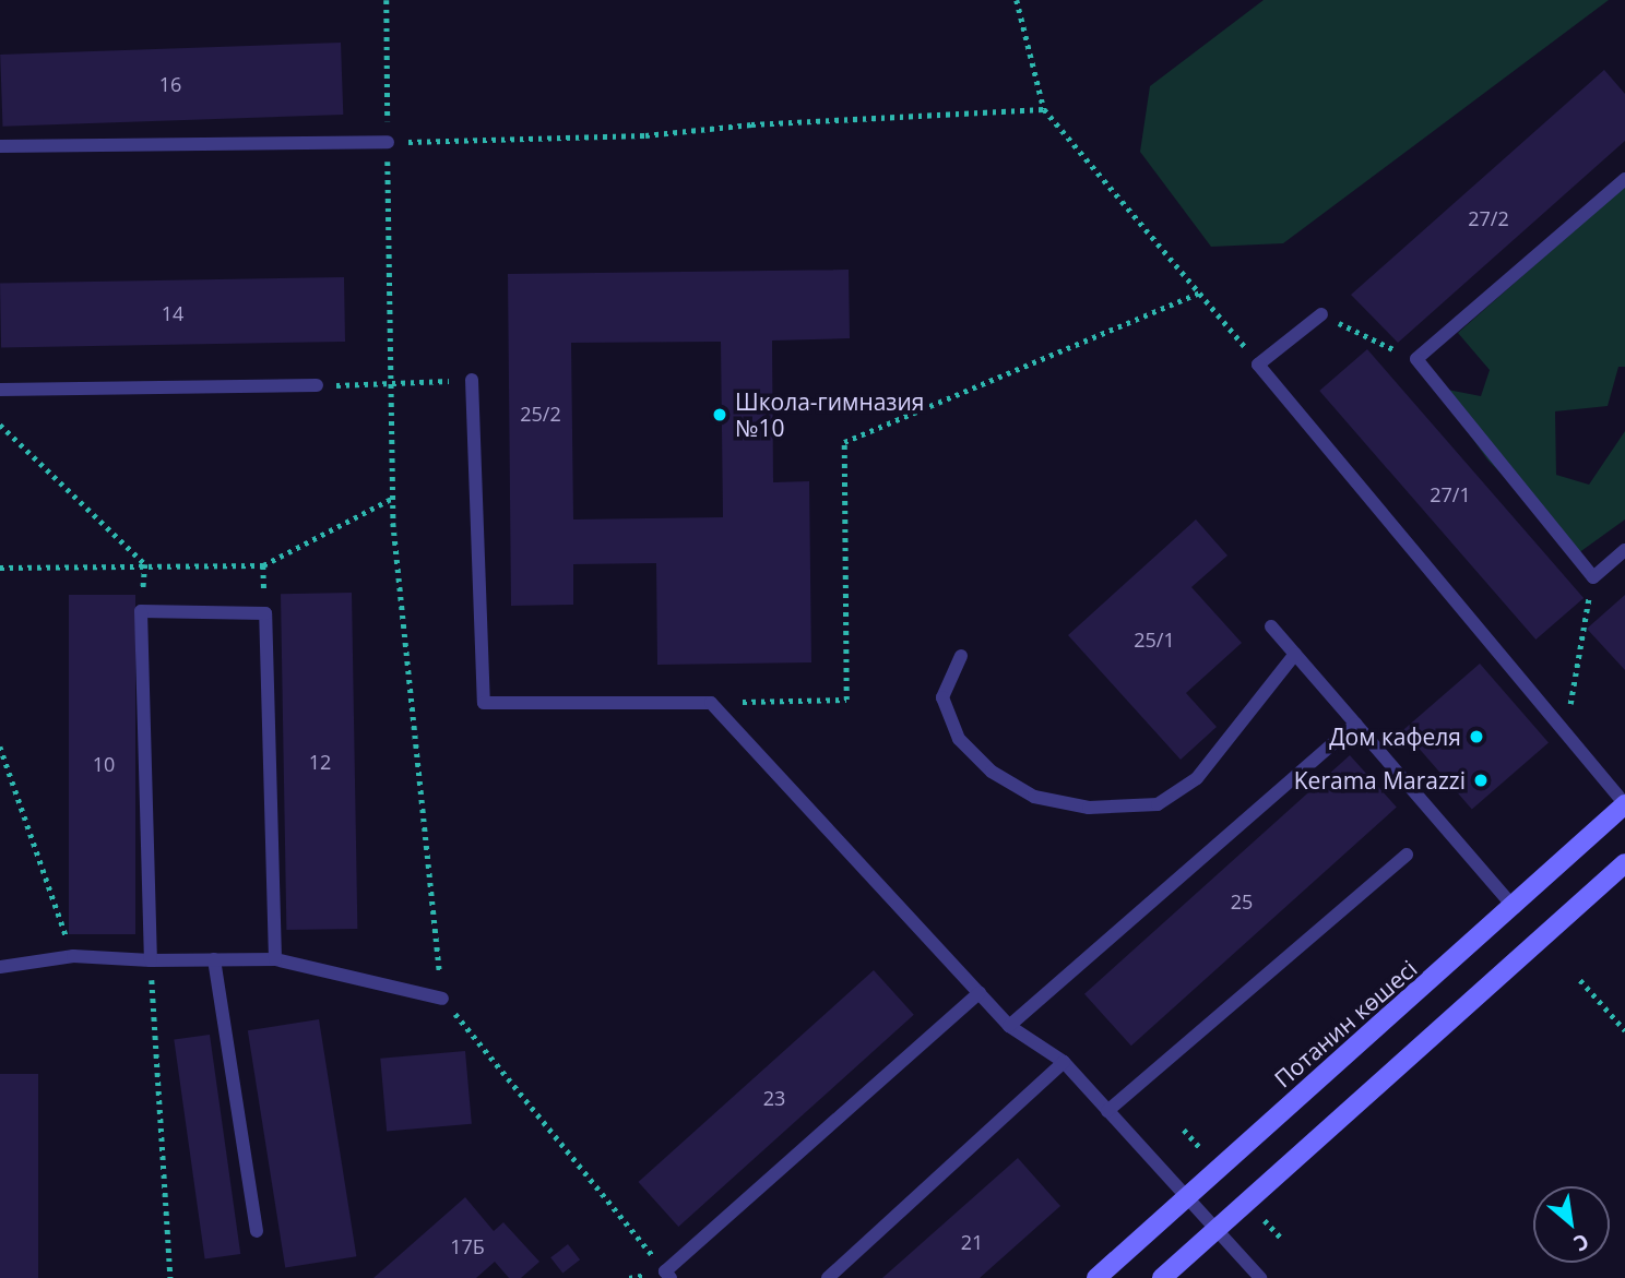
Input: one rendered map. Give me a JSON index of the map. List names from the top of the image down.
{
  "streets": {
    "main road": ["Потанин көшесі"]
  },
  "places": ["Школа-гимназия №10", "Дом кафеля", "Kerama Marazzi"],
  "house_numbers": [
    "16",
    "27/2",
    "14",
    "25/2",
    "27/1",
    "25/1",
    "12",
    "10",
    "25",
    "23",
    "21",
    "17Б"
  ],
  "north": "bottom right"
}
